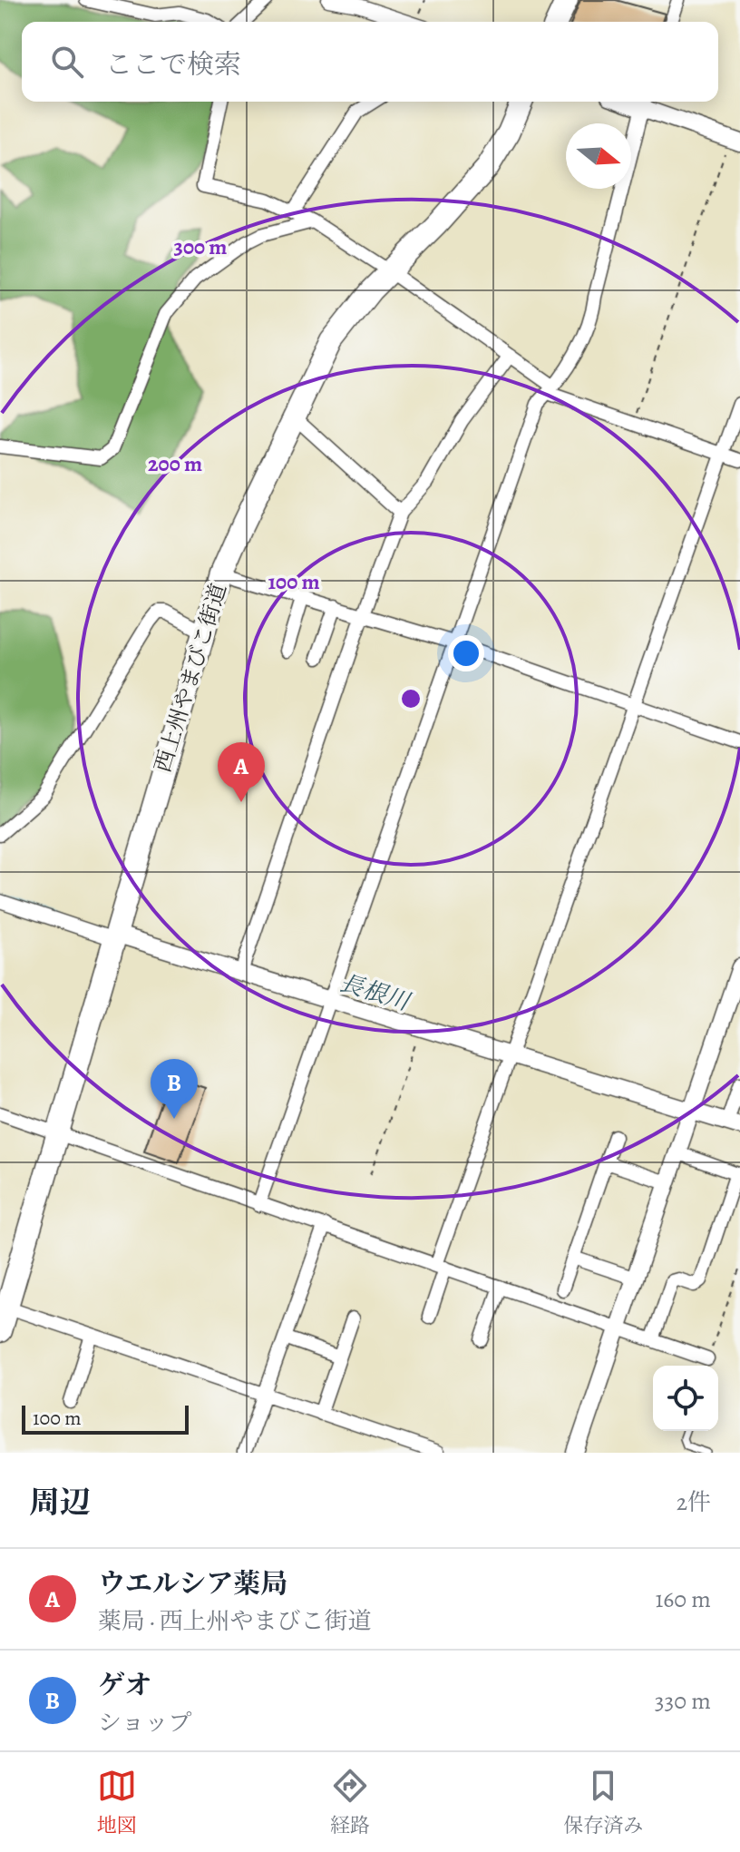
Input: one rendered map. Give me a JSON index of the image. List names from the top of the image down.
{
  "streets": {
    "highway": ["西上州やまびこ街道"]
  },
  "water": ["長根川"],
  "scale_bar": "100 m",
  "north": "right",
  "page": {
    "search": "ここで検索",
    "pins": ["A", "B"],
    "scale": "100 m",
    "heading": ["周辺", "2件"],
    "list": [
      {
        "mark": "A",
        "name": "ウエルシア薬局",
        "note": "薬局 · 西上州やまびこ街道",
        "value": "160 m"
      },
      {
        "mark": "B",
        "name": "ゲオ",
        "note": "ショップ",
        "value": "330 m"
      }
    ],
    "nav": ["地図", "経路", "保存済み"]
  },
  "rings": ["300 m", "200 m", "100 m"]
}
